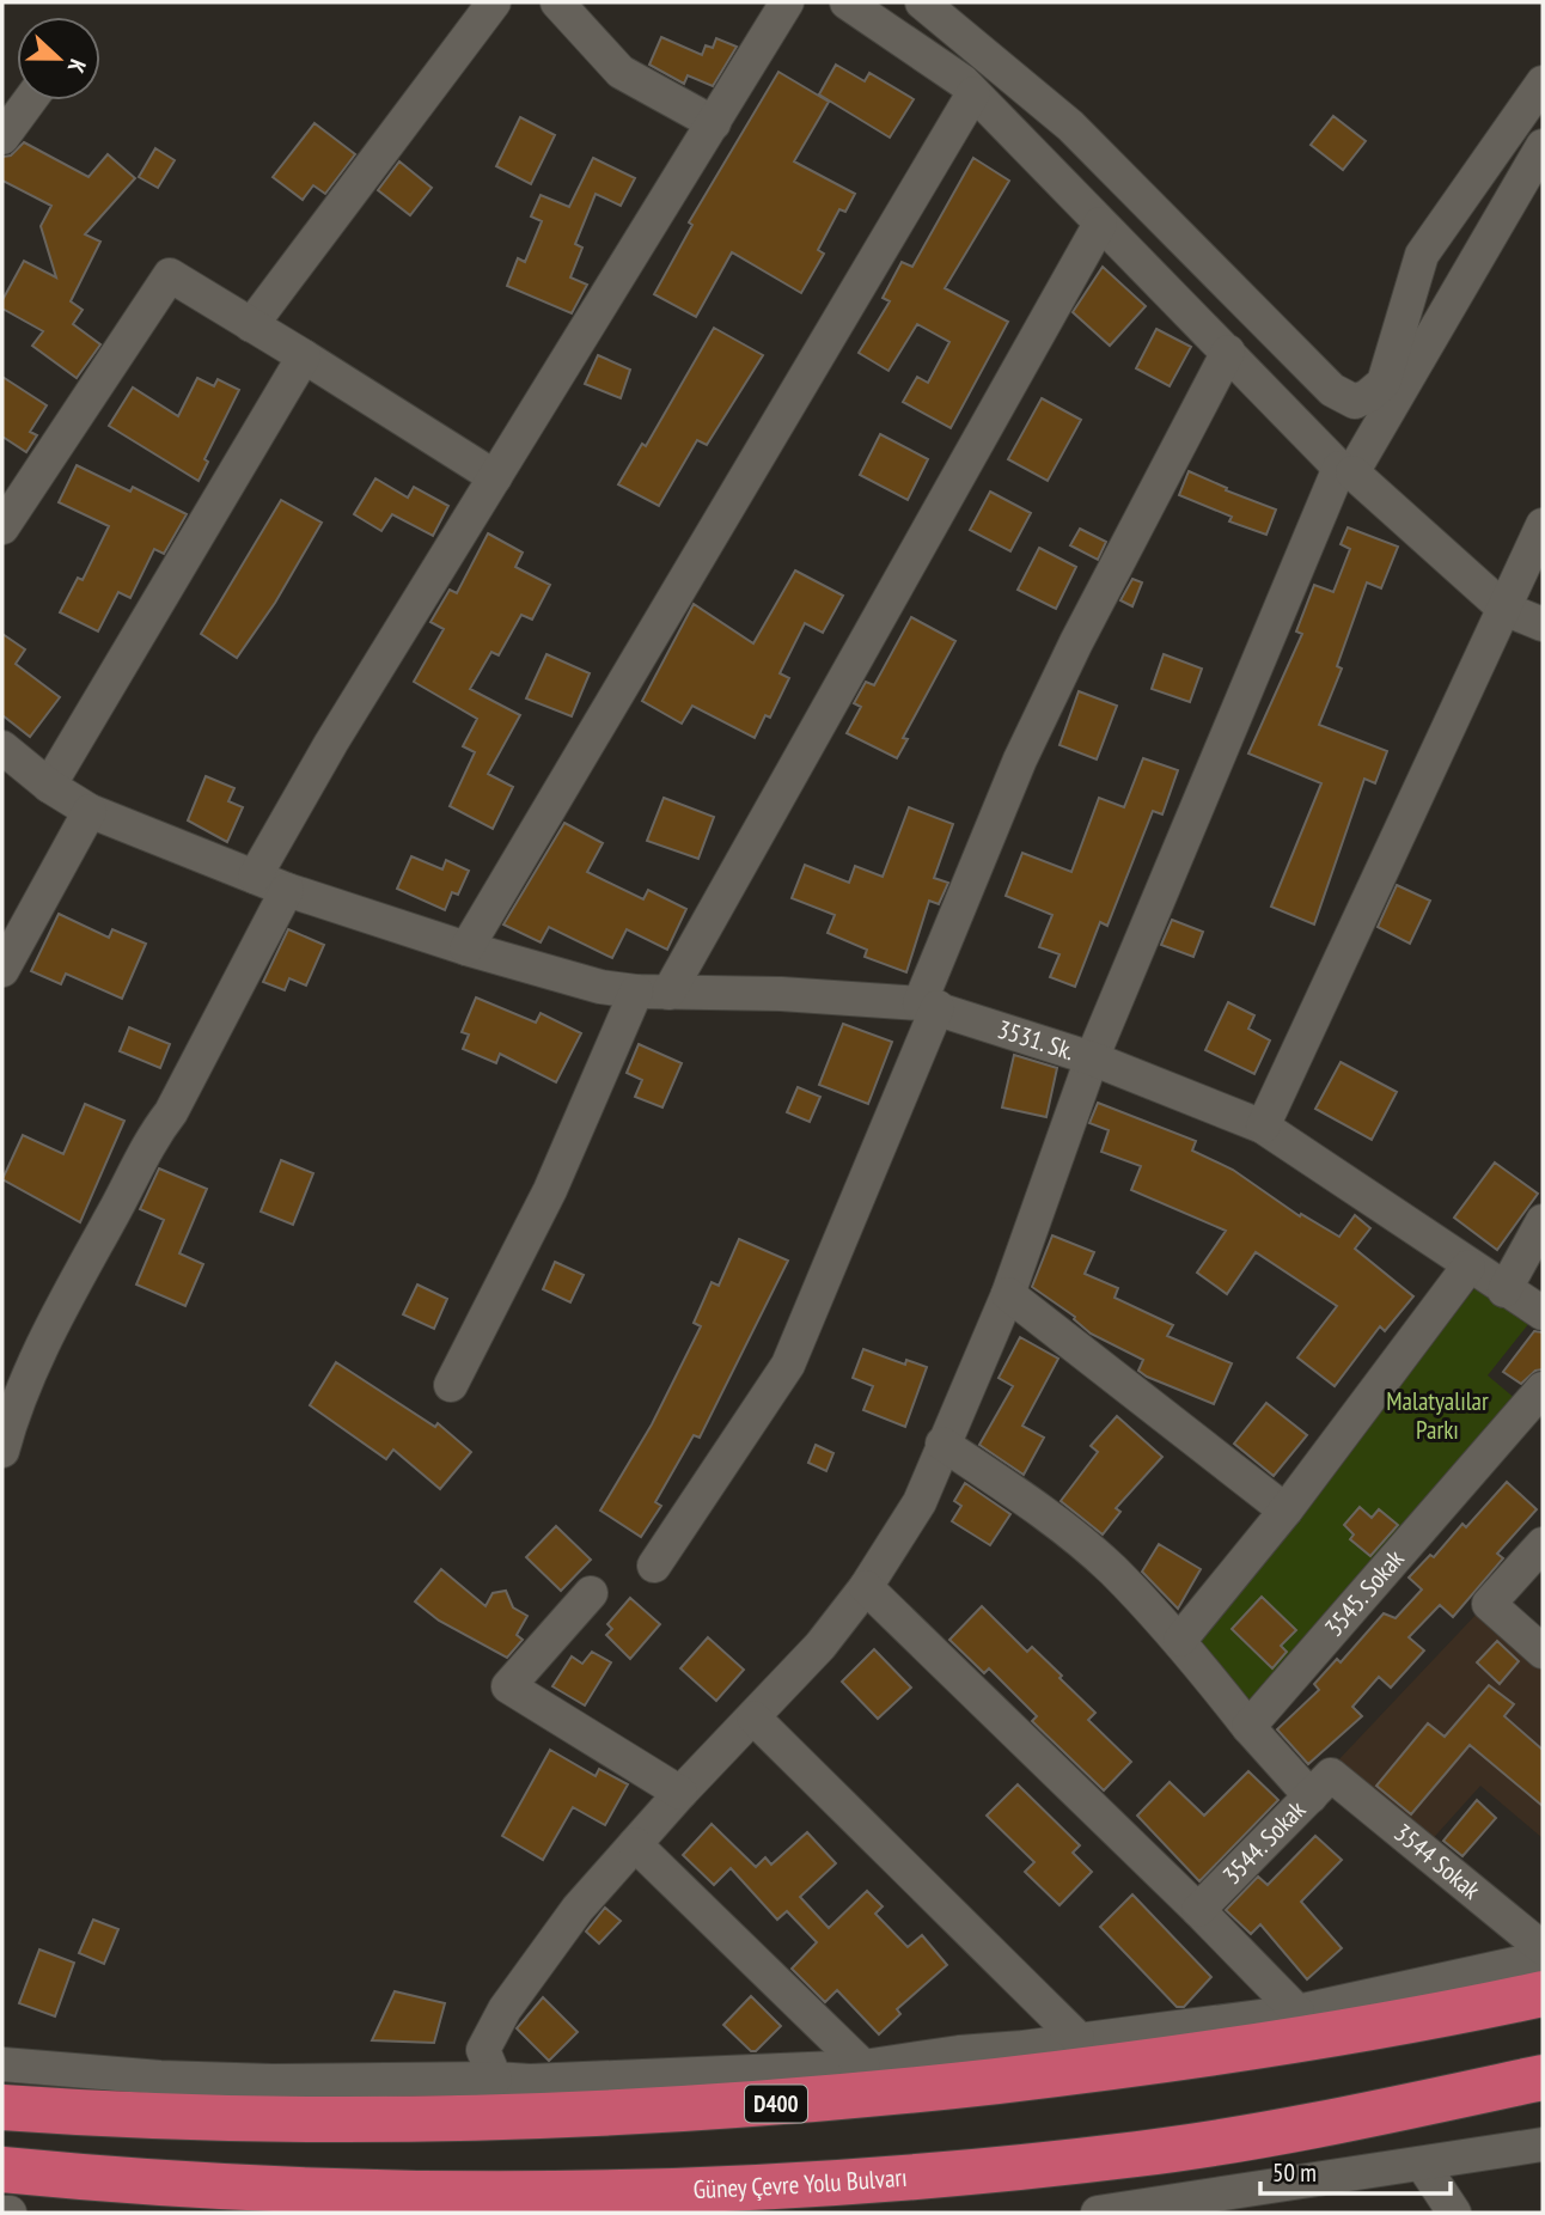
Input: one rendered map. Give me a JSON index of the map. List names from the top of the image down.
{
  "streets": {
    "highway": ["D400", "Güney Çevre Yolu Bulvarı"],
    "street": [
      "3531. Sk.",
      "3545. Sokak",
      "3544. Sokak",
      "3544 Sokak"
    ]
  },
  "crossings": [
    ["3544. Sokak", "3544 Sokak"]
  ],
  "parks": ["Malatyalılar Parkı"],
  "scale_bar": "50 m",
  "north": "right"
}
